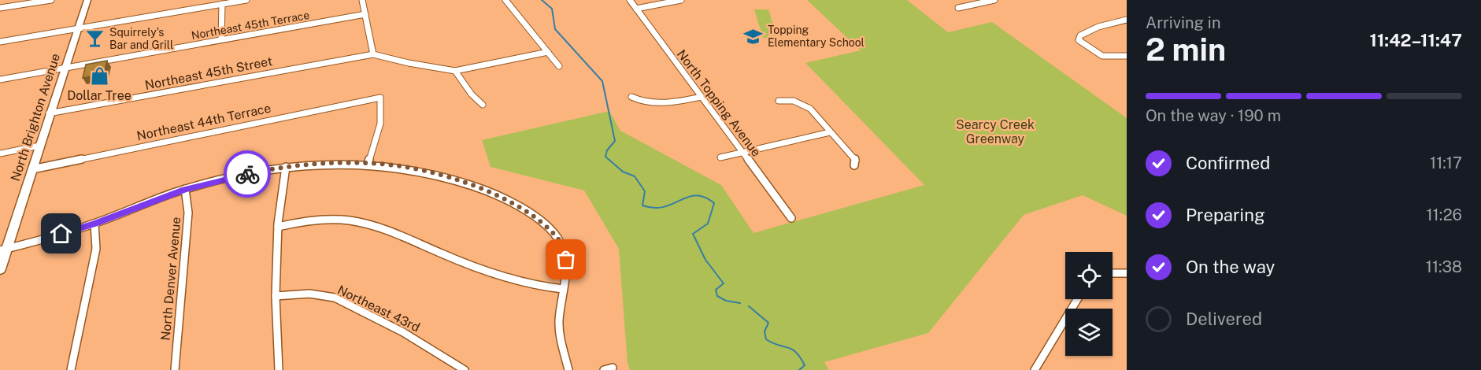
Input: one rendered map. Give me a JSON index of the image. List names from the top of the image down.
{
  "streets": {
    "main road": ["North Brighton Avenue"],
    "street": [
      "Northeast 45th Terrace",
      "Northeast 45th Street",
      "North Topping Avenue",
      "Northeast 44th Terrace",
      "North Denver Avenue",
      "Northeast 43rd"
    ]
  },
  "crossings": [
    ["Northeast 45th Terrace", "North Brighton Avenue"],
    ["Northeast 45th Street", "North Brighton Avenue"],
    ["North Brighton Avenue", "Northeast 44th Terrace"]
  ],
  "parks": ["Searcy Creek Greenway"],
  "places": {
    "school or university": ["Topping Elementary School"],
    "bar": ["Squirrely's Bar and Grill"],
    "shop": ["Dollar Tree"]
  },
  "page": {
    "heading": ["2 min", "Arriving in", "11:42–11:47"],
    "bar": "On the way · 190 m",
    "list": [
      ["Confirmed", "11:17"],
      ["Preparing", "11:26"],
      ["On the way", "11:38"],
      "Delivered"
    ]
  }
}
